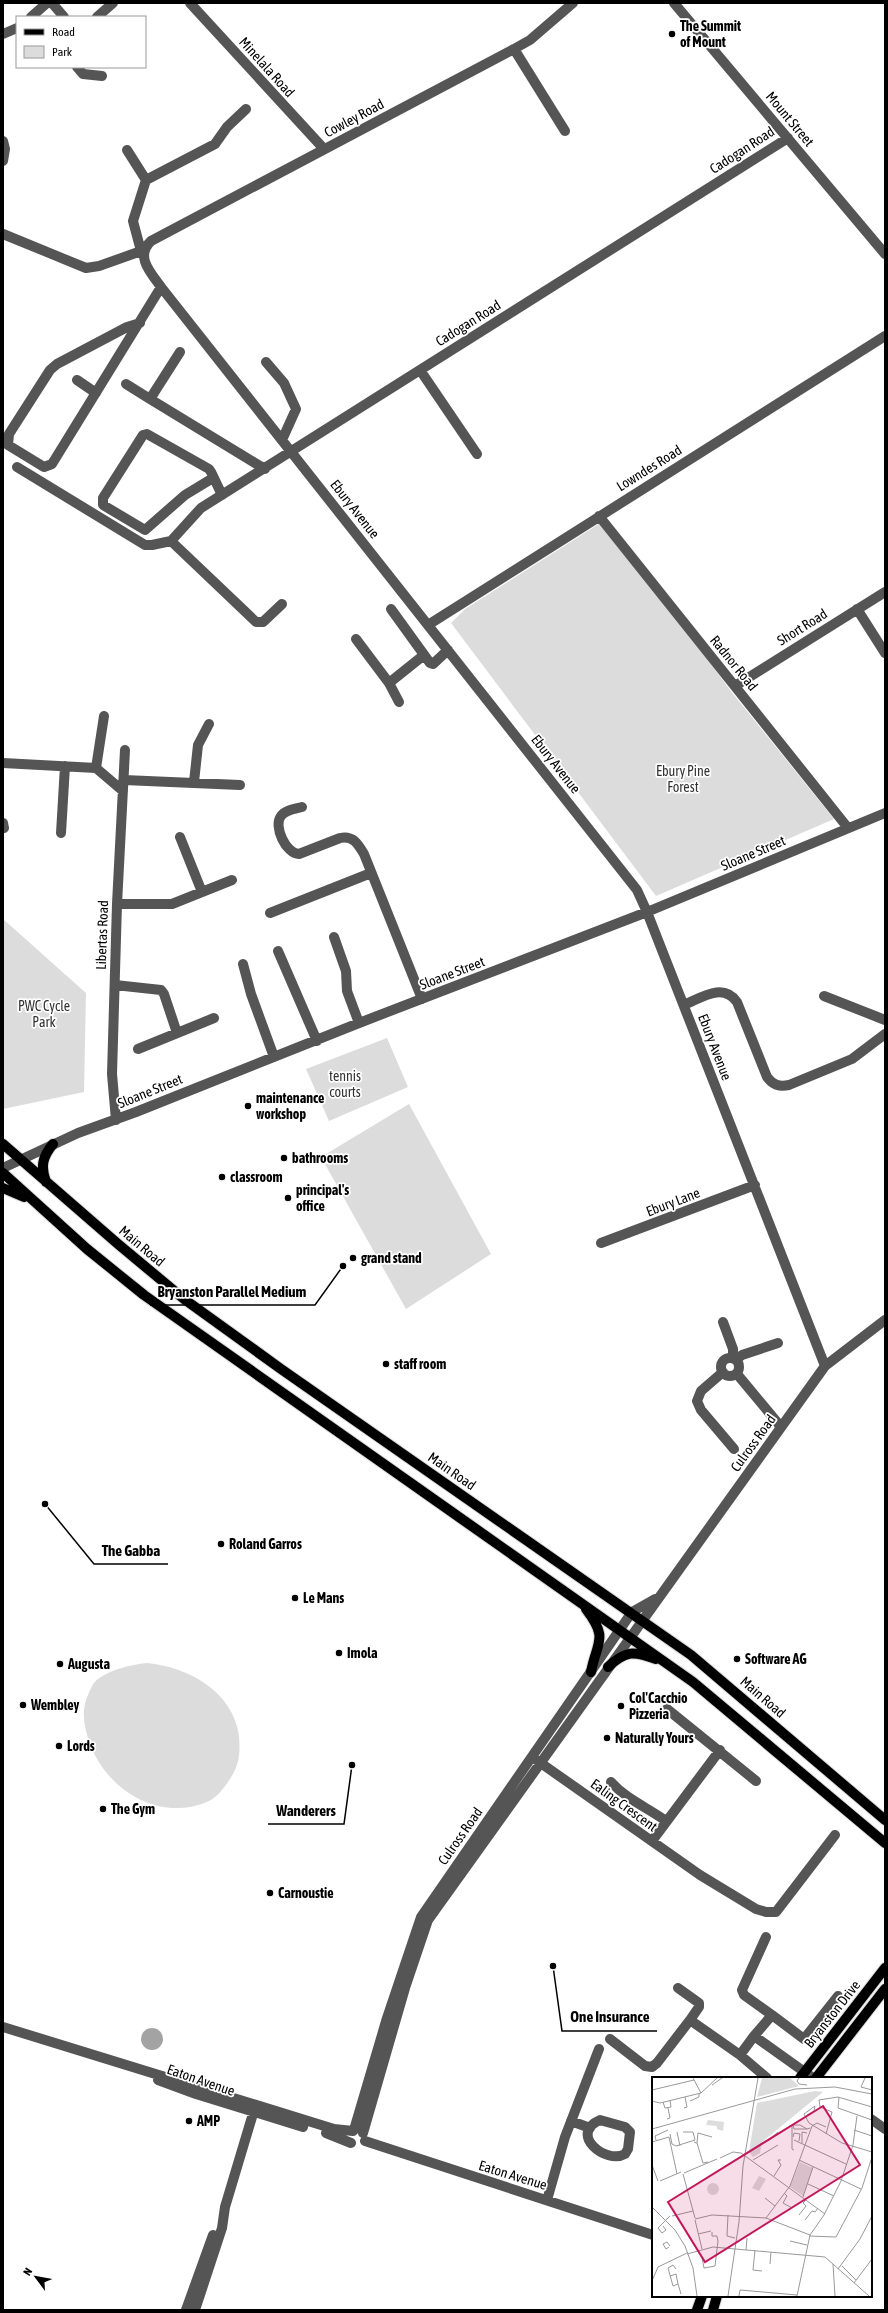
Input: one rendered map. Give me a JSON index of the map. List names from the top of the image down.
{
  "streets": {
    "main road": ["Main Road", "Bryanston Drive"],
    "street": [
      "Minelala Road",
      "Cowley Road",
      "Mount Street",
      "Cadogan Road",
      "Lowndes Road",
      "Ebury Avenue",
      "Short Road",
      "Radnor Road",
      "Sloane Street",
      "Libertas Road",
      "Ebury Lane",
      "Culross Road",
      "Ealing Crescent",
      "Eaton Avenue"
    ]
  },
  "crossings": [
    ["Minelala Road", "Cowley Road"],
    ["Cowley Road", "Ebury Avenue"],
    ["Mount Street", "Cadogan Road"],
    ["Cadogan Road", "Ebury Avenue"],
    ["Lowndes Road", "Ebury Avenue"],
    ["Lowndes Road", "Radnor Road"],
    ["Ebury Avenue", "Sloane Street"],
    ["Ebury Avenue", "Ebury Lane"],
    ["Ebury Avenue", "Culross Road"],
    ["Short Road", "Radnor Road"],
    ["Radnor Road", "Sloane Street"],
    ["Sloane Street", "Libertas Road"],
    ["Sloane Street", "Main Road"],
    ["Main Road", "Culross Road"],
    ["Culross Road", "Ealing Crescent"],
    ["Culross Road", "Eaton Avenue"]
  ],
  "parks": ["Ebury Pine Forest", "PWC Cycle Park", "tennis courts"],
  "places": [
    "The Summit of Mount",
    "maintenance workshop",
    "bathrooms",
    "classroom",
    "principal's office",
    "grand stand",
    "Bryanston Parallel Medium",
    "staff room",
    "The Gabba",
    "Roland Garros",
    "Le Mans",
    "Imola",
    "Software AG",
    "Augusta",
    "Wembley",
    "Col'Cacchio Pizzeria",
    "Naturally Yours",
    "Lords",
    "Wanderers",
    "The Gym",
    "Carnoustie",
    "One Insurance",
    "AMP"
  ],
  "legend": ["Road", "Park"],
  "north": "top left"
}
